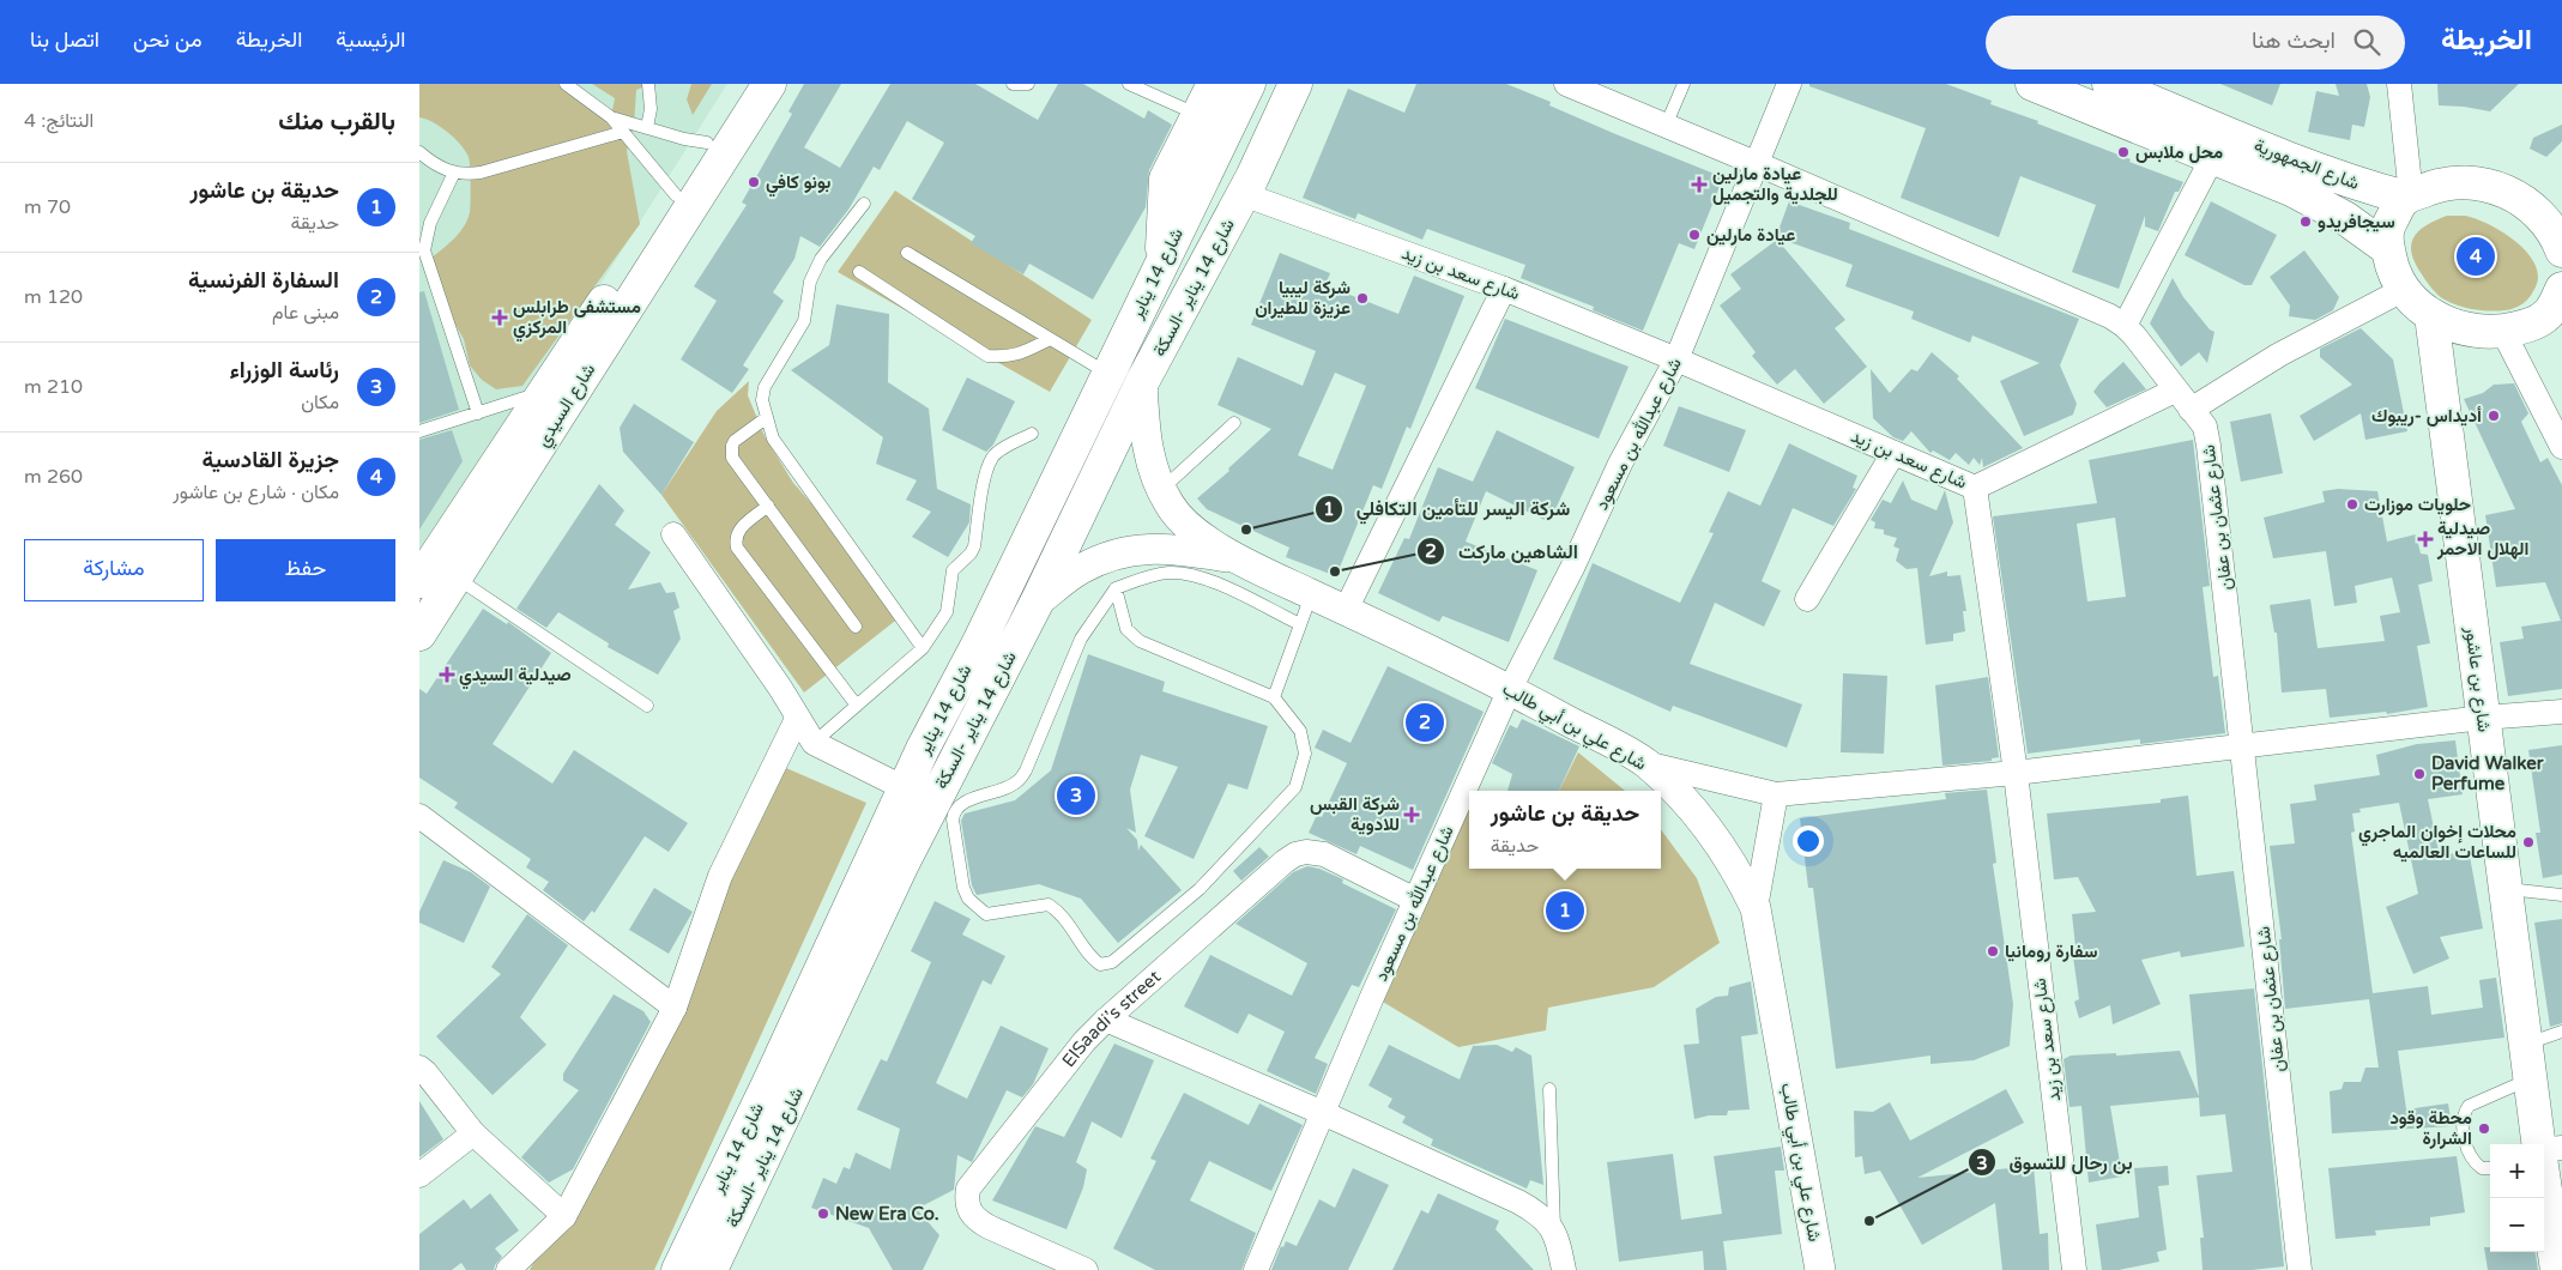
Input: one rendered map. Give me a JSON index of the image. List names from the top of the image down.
{
  "streets": {
    "main road": [
      "شارع الجمهورية",
      "شارع 14 يناير",
      "شارع 14 يناير -السكة",
      "شارع السيدي",
      "شارع بن عاشور"
    ],
    "street": [
      "شارع سعد بن زيد",
      "شارع عبدالله بن مسعود",
      "شارع عثمان بن عفان",
      "شارع علي بن أبي طالب",
      "ElSaadi’s street"
    ]
  },
  "crossings": [
    ["شارع سعد بن زيد", "شارع 14 يناير -السكة"],
    ["شارع سعد بن زيد", "شارع عبدالله بن مسعود"],
    ["شارع 14 يناير -السكة", "شارع علي بن أبي طالب"],
    ["شارع عبدالله بن مسعود", "شارع عثمان بن عفان"],
    ["شارع عبدالله بن مسعود", "شارع علي بن أبي طالب"],
    ["شارع عبدالله بن مسعود", "ElSaadi’s street"]
  ],
  "places": {
    "other": [
      "محل ملابس",
      "بونو كافي",
      "سيجافريدو",
      "عيادة مارلين",
      "شركة ليبيا عزيزة للطيران",
      "أديداس -ريبوك",
      "حلويات موزارت",
      "شركة اليسر للتأمين التكافلي",
      "الشاهين ماركت",
      "David Walker Perfume",
      "محلات إخوان الماجري للساعات العالميه",
      "سفارة رومانيا",
      "محطة وقود الشرارة",
      "New Era Co.",
      "بن رحال للتسوق"
    ],
    "health": [
      "عيادة مارلين للجلدية والتجميل",
      "مستشفى طرابلس المركزي",
      "صيدلية الهلال الاحمر",
      "صيدلية السيدي",
      "شركة القبس للادوية"
    ]
  },
  "page": {
    "header": "الخريطة",
    "search": "ابحث هنا",
    "nav": [
      "الرئيسية",
      "الخريطة",
      "من نحن",
      "اتصل بنا"
    ],
    "heading": ["بالقرب منك", "النتائج: 4"],
    "list": [
      {
        "mark": "1",
        "name": "حديقة بن عاشور",
        "note": "حديقة",
        "value": "70 m"
      },
      {
        "mark": "2",
        "name": "السفارة الفرنسية",
        "note": "مبنى عام",
        "value": "120 m"
      },
      {
        "mark": "3",
        "name": "رئاسة الوزراء",
        "note": "مكان",
        "value": "210 m"
      },
      {
        "mark": "4",
        "name": "جزيرة القادسية",
        "note": "مكان · شارع بن عاشور",
        "value": "260 m"
      }
    ],
    "pins": [
      "4",
      "2",
      "3",
      "1"
    ],
    "buttons": ["حفظ", "مشاركة"],
    "popup": ["حديقة بن عاشور", "حديقة"],
    "map_buttons": ["+", "−"]
  }
}
